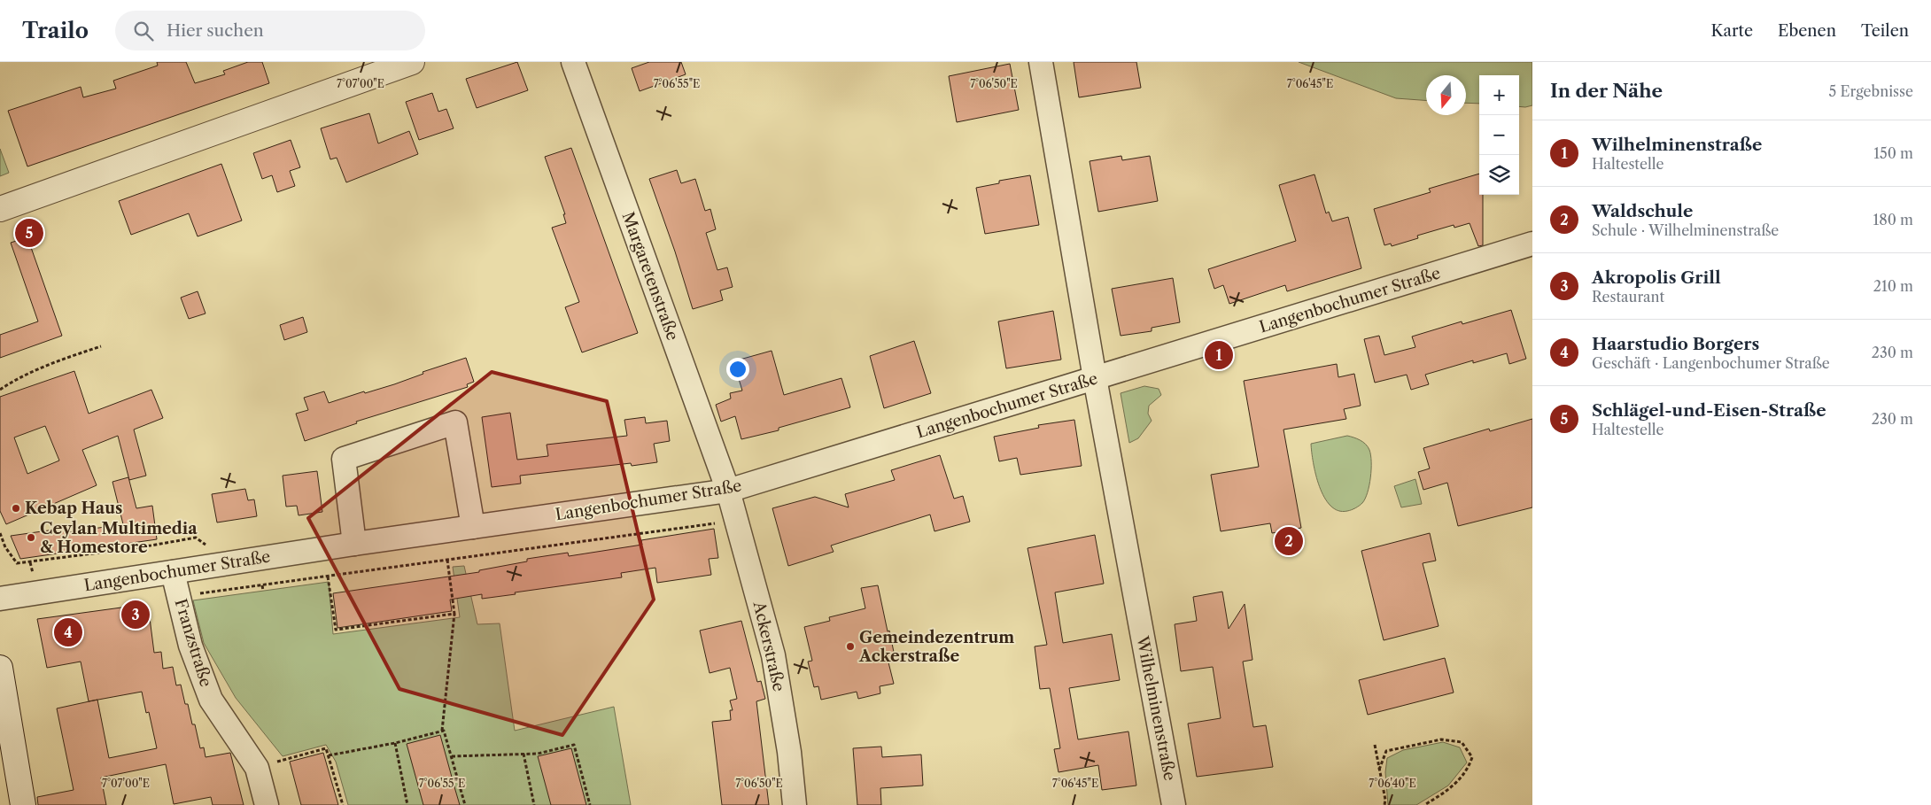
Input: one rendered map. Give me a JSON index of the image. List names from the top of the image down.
{
  "streets": {
    "street": [
      "Margaretenstraße",
      "Langenbochumer Straße",
      "Franzstraße",
      "Ackerstraße",
      "Wilhelminenstraße"
    ]
  },
  "crossings": [
    ["Margaretenstraße", "Langenbochumer Straße"],
    ["Margaretenstraße", "Ackerstraße"],
    ["Langenbochumer Straße", "Franzstraße"],
    ["Langenbochumer Straße", "Ackerstraße"],
    ["Langenbochumer Straße", "Wilhelminenstraße"]
  ],
  "places": ["Kebap Haus", "Ceylan Multimedia & Homestore", "Gemeindezentrum Ackerstraße"],
  "north": "bottom",
  "page": {
    "header": "Trailo",
    "search": "Hier suchen",
    "nav": ["Karte", "Ebenen", "Teilen"],
    "heading": ["In der Nähe", "5 Ergebnisse"],
    "map_buttons": ["+", "−"],
    "list": [
      {
        "mark": "1",
        "name": "Wilhelminenstraße",
        "note": "Haltestelle",
        "value": "150 m"
      },
      {
        "mark": "2",
        "name": "Waldschule",
        "note": "Schule · Wilhelminenstraße",
        "value": "180 m"
      },
      {
        "mark": "3",
        "name": "Akropolis Grill",
        "note": "Restaurant",
        "value": "210 m"
      },
      {
        "mark": "4",
        "name": "Haarstudio Borgers",
        "note": "Geschäft · Langenbochumer Straße",
        "value": "230 m"
      },
      {
        "mark": "5",
        "name": "Schlägel-und-Eisen-Straße",
        "note": "Haltestelle",
        "value": "230 m"
      }
    ],
    "pins": [
      "5",
      "1",
      "2",
      "3",
      "4"
    ]
  },
  "coordinates": [
    "7°07'00\"E",
    "7°06'55\"E",
    "7°06'50\"E",
    "7°06'45\"E",
    "7°06'40\"E"
  ]
}
